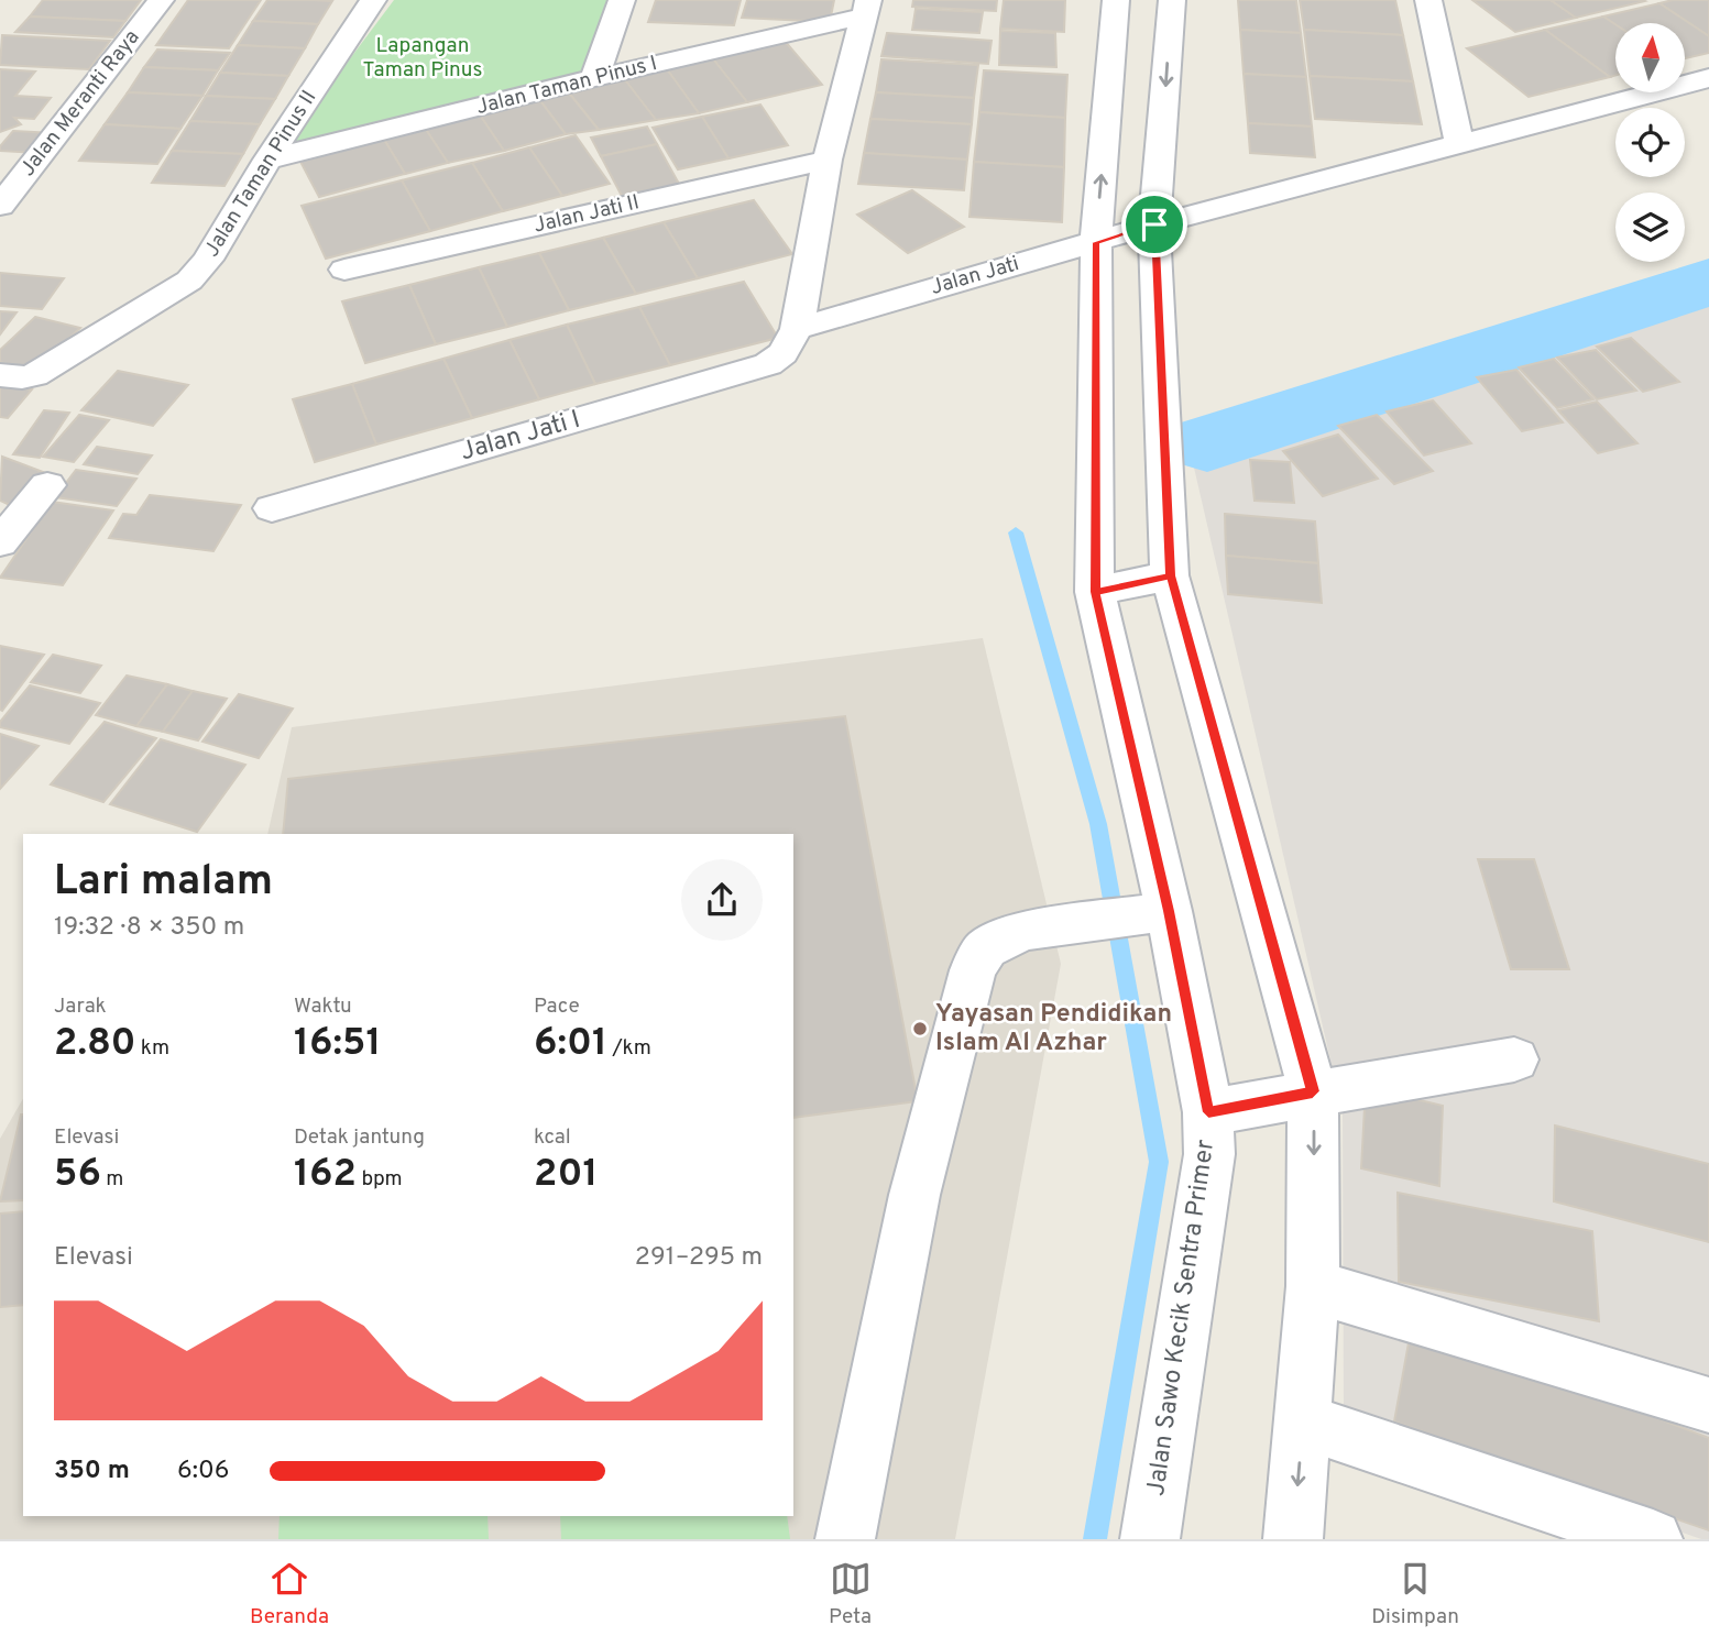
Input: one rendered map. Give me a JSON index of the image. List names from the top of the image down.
{
  "streets": {
    "street": [
      "Jalan Taman Pinus I",
      "Jalan Meranti Raya",
      "Jalan Taman Pinus II",
      "Jalan Jati II",
      "Jalan Jati",
      "Jalan Jati I",
      "Jalan Sawo Kecik Sentra Primer"
    ]
  },
  "crossings": [
    ["Jalan Taman Pinus I", "Jalan Taman Pinus II"],
    ["Jalan Jati", "Jalan Jati I"],
    ["Jalan Jati", "Jalan Sawo Kecik Sentra Primer"]
  ],
  "parks": ["Lapangan Taman Pinus"],
  "places": ["Yayasan Pendidikan Islam Al Azhar"],
  "north": "top",
  "page": {
    "heading": ["Lari malam", "19:32 · 8 × 350 m"],
    "stats": [
      ["Jarak", "2.80 km"],
      ["Waktu", "16:51"],
      ["Pace", "6:01 /km"],
      ["Elevasi", "56 m"],
      ["Detak jantung", "162 bpm"],
      ["kcal", "201"]
    ],
    "chart": ["Elevasi", "291–295 m"],
    "list": [
      {
        "name": "350 m",
        "note": "6:06"
      }
    ],
    "tabs": ["Beranda", "Peta", "Disimpan"]
  }
}
